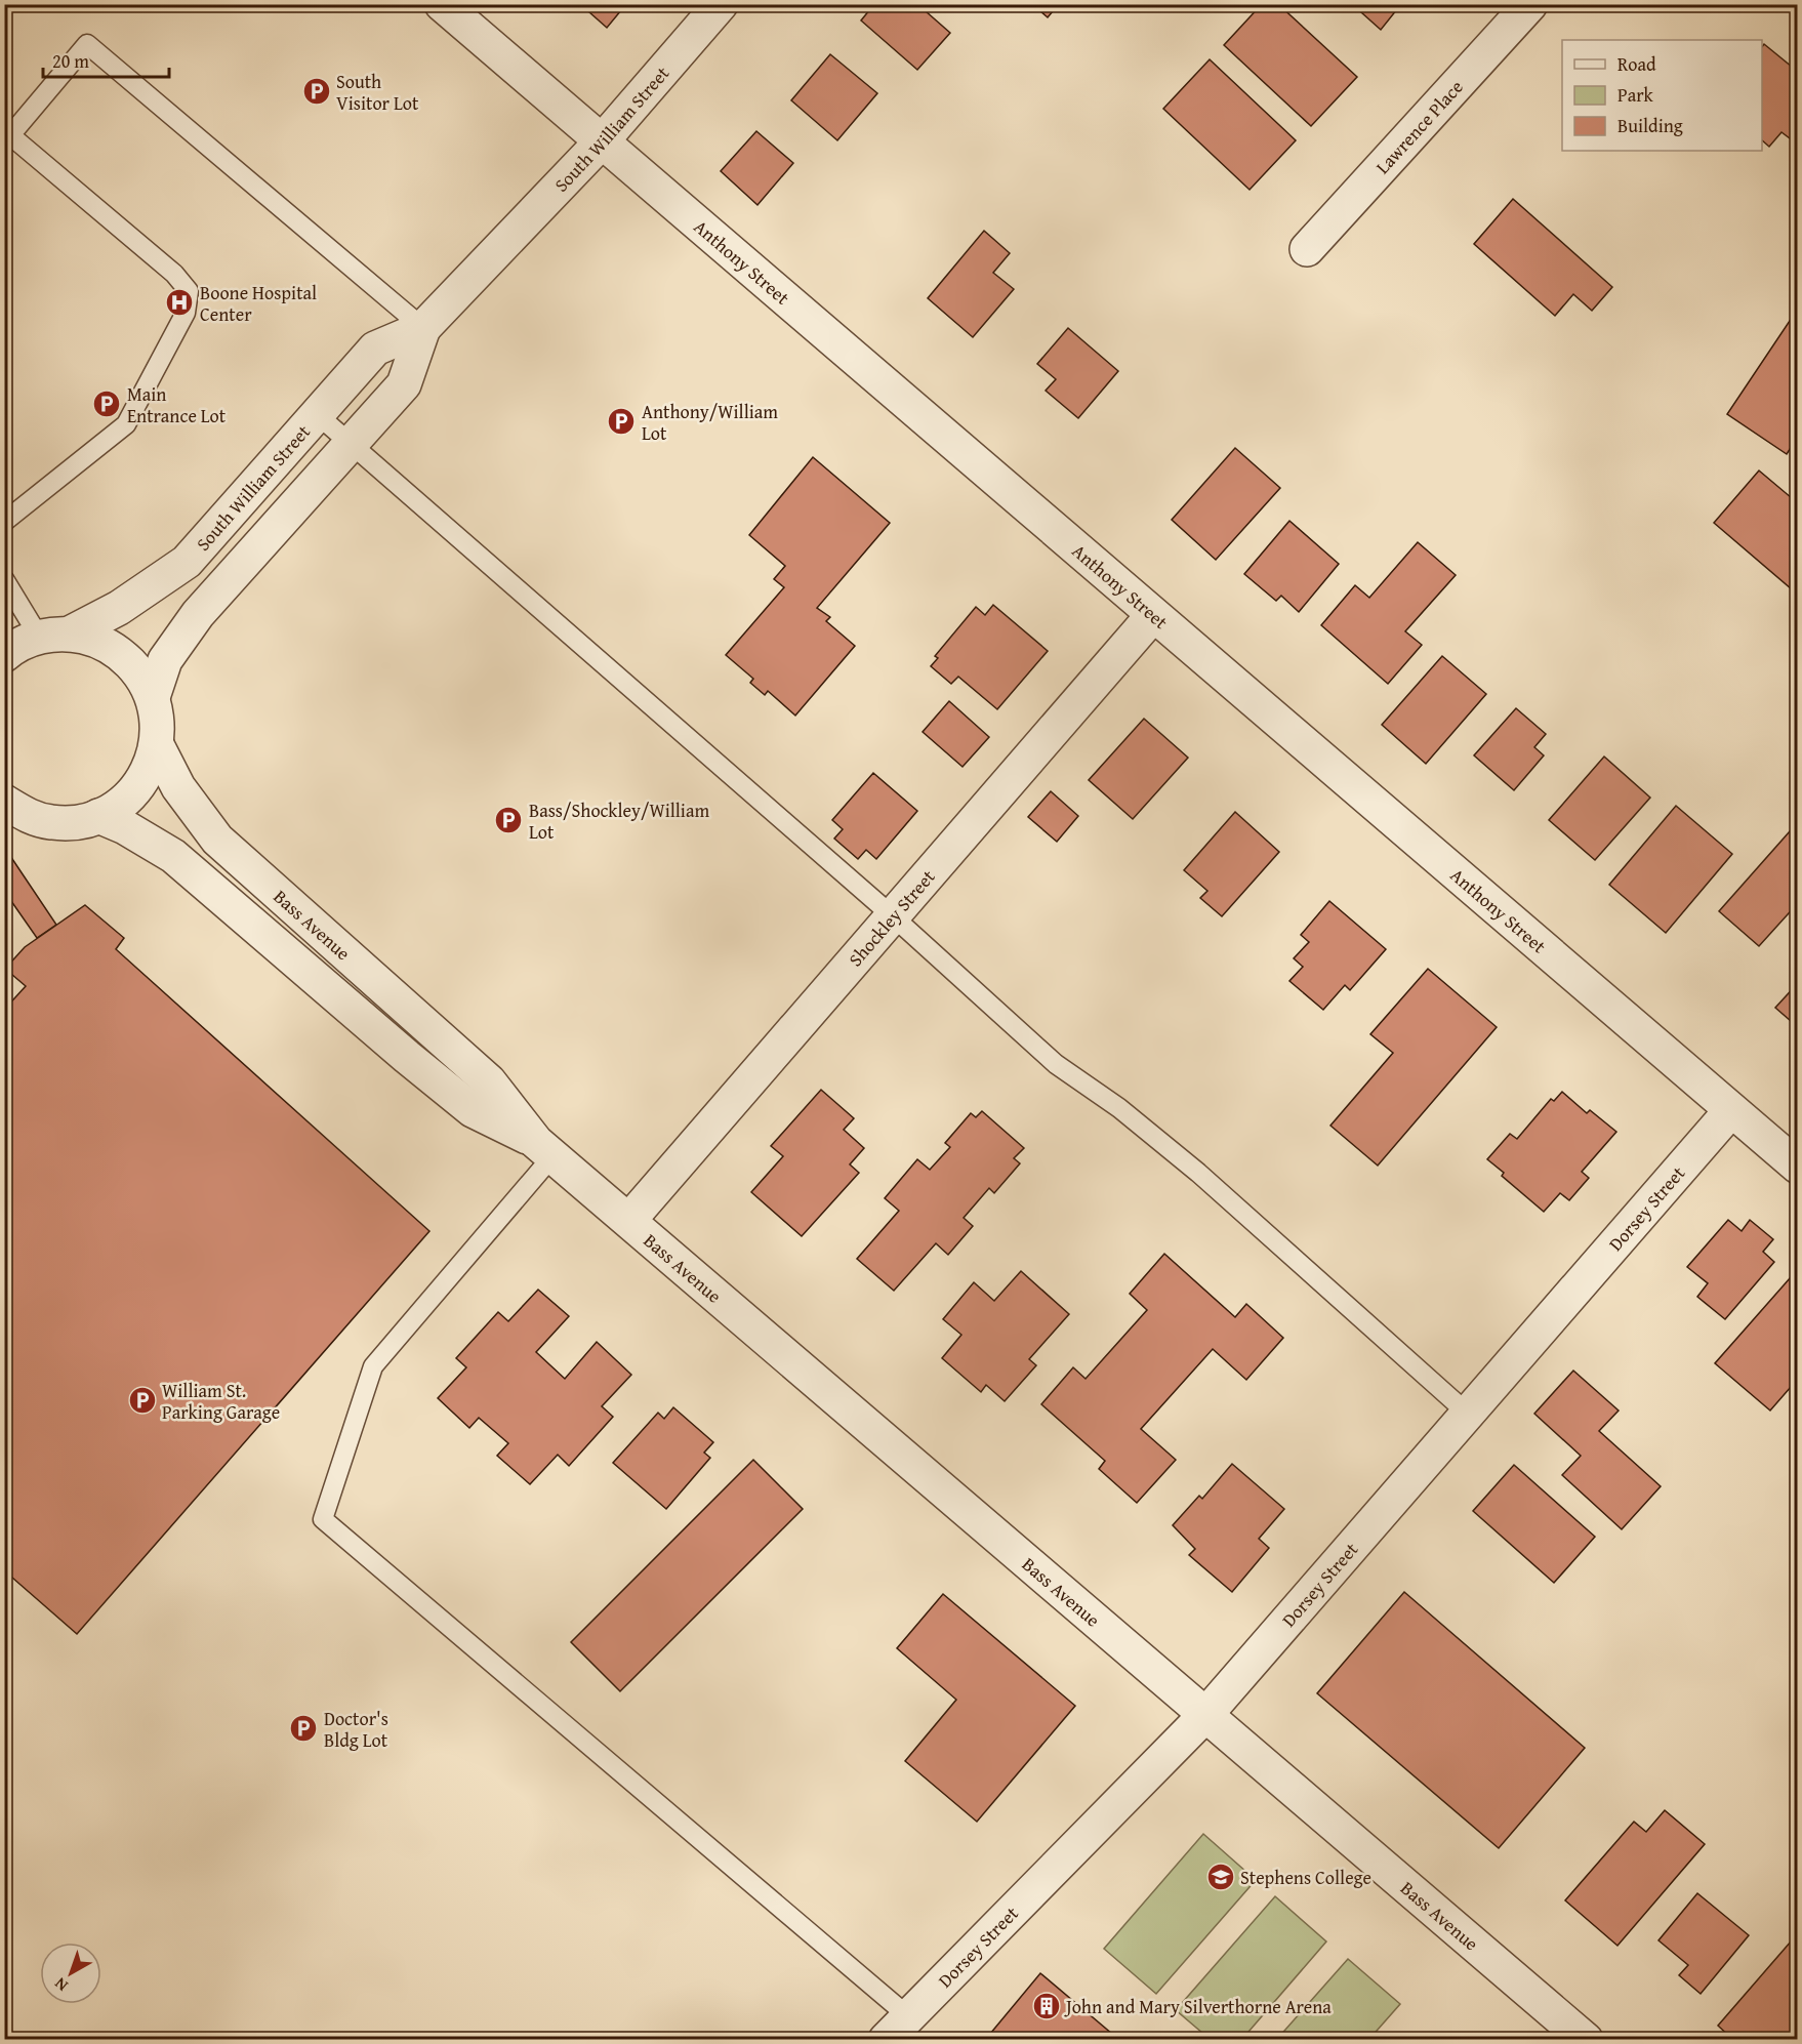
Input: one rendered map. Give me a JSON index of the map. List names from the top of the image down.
{
  "streets": {
    "street": [
      "South William Street",
      "Lawrence Place",
      "Anthony Street",
      "Shockley Street",
      "Bass Avenue",
      "Dorsey Street"
    ]
  },
  "crossings": [
    ["South William Street", "Anthony Street"],
    ["Anthony Street", "Shockley Street"],
    ["Anthony Street", "Dorsey Street"],
    ["Shockley Street", "Bass Avenue"],
    ["Bass Avenue", "Dorsey Street"]
  ],
  "places": {
    "parking": [
      "South Visitor Lot",
      "Main Entrance Lot",
      "Anthony/William Lot",
      "Bass/Shockley/William Lot",
      "William St. Parking Garage",
      "Doctor's Bldg Lot"
    ],
    "hospital": ["Boone Hospital Center"],
    "school or university": ["Stephens College"],
    "building": ["John and Mary Silverthorne Arena"]
  },
  "legend": ["Road", "Park", "Building"],
  "scale_bar": "20 m",
  "north": "bottom left"
}
